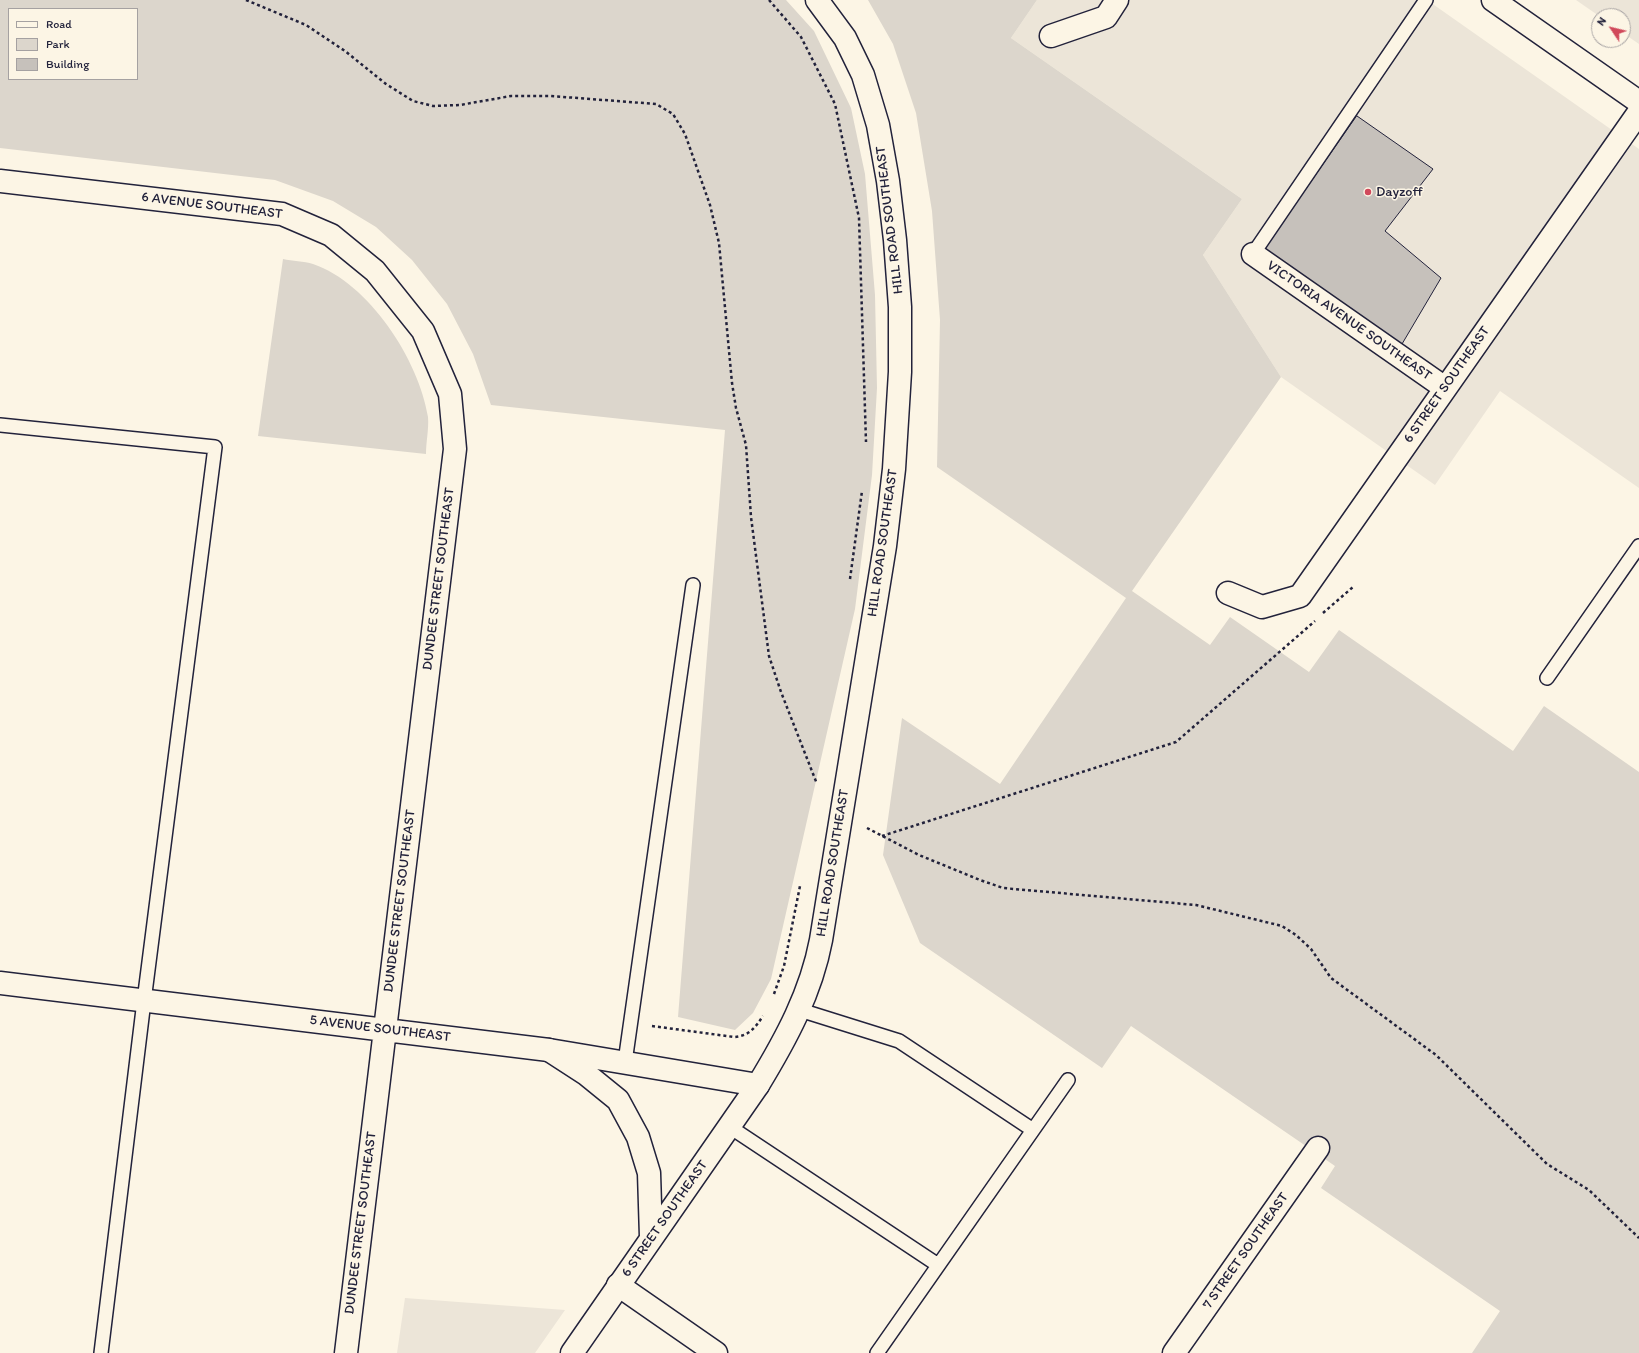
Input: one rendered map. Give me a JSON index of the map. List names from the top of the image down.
{
  "streets": {
    "street": [
      "6 AVENUE SOUTHEAST",
      "HILL ROAD SOUTHEAST",
      "VICTORIA AVENUE SOUTHEAST",
      "6 STREET SOUTHEAST",
      "DUNDEE STREET SOUTHEAST",
      "5 AVENUE SOUTHEAST",
      "7 STREET SOUTHEAST"
    ]
  },
  "crossings": [
    ["6 AVENUE SOUTHEAST", "DUNDEE STREET SOUTHEAST"],
    ["HILL ROAD SOUTHEAST", "6 STREET SOUTHEAST"],
    ["HILL ROAD SOUTHEAST", "5 AVENUE SOUTHEAST"],
    ["VICTORIA AVENUE SOUTHEAST", "6 STREET SOUTHEAST"],
    ["6 STREET SOUTHEAST", "5 AVENUE SOUTHEAST"],
    ["DUNDEE STREET SOUTHEAST", "5 AVENUE SOUTHEAST"]
  ],
  "places": ["Dayzoff"],
  "legend": ["Road", "Park", "Building"],
  "north": "top left"
}
